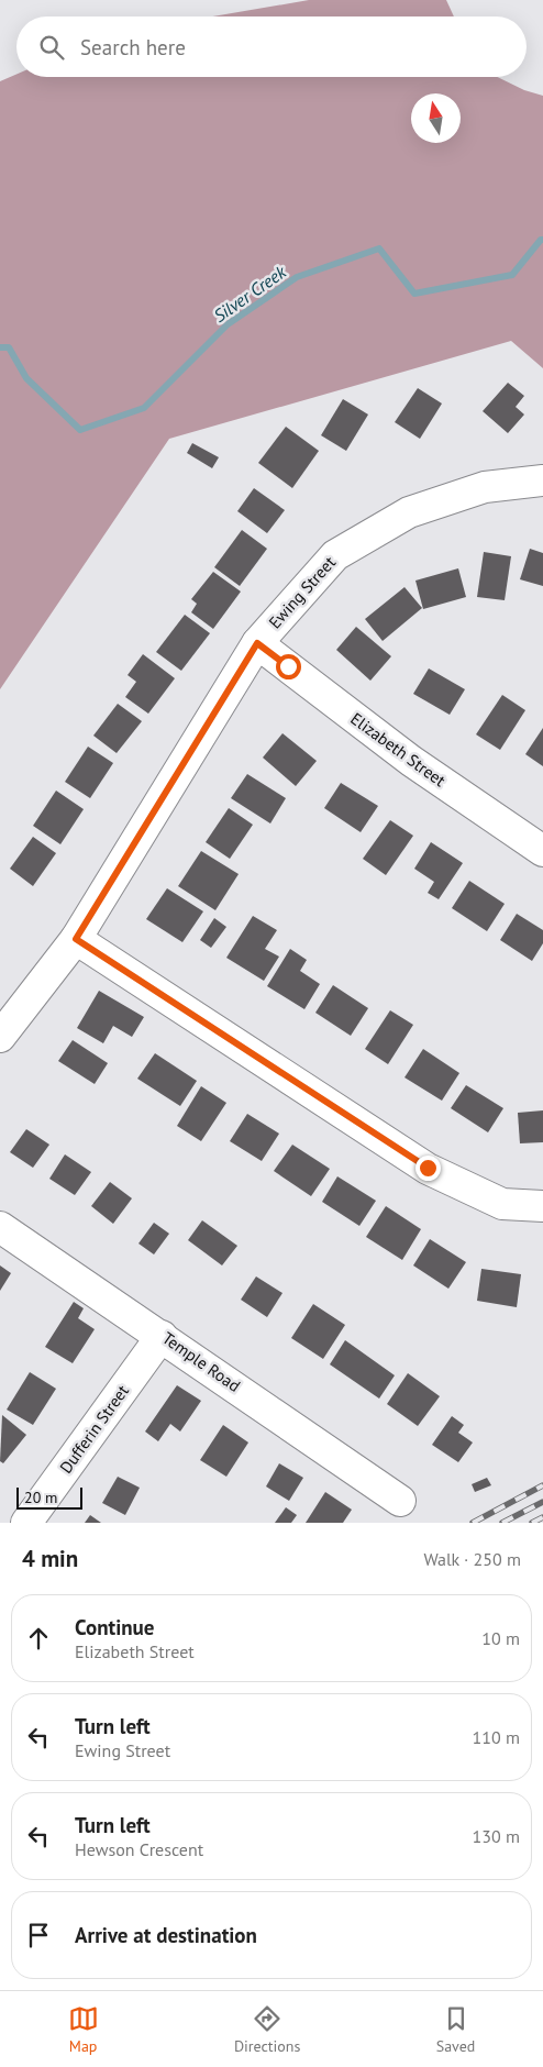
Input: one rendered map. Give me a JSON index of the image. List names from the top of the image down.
{
  "streets": {
    "street": [
      "Ewing Street",
      "Elizabeth Street",
      "Temple Road",
      "Dufferin Street"
    ]
  },
  "crossings": [
    ["Ewing Street", "Elizabeth Street"],
    ["Temple Road", "Dufferin Street"]
  ],
  "water": ["Silver Creek"],
  "scale_bar": "20 m",
  "north": "top",
  "page": {
    "search": "Search here",
    "scale": "20 m",
    "heading": ["4 min", "Walk · 250 m"],
    "list": [
      ["Continue", "Elizabeth Street", "10 m"],
      ["Turn left", "Ewing Street", "110 m"],
      ["Turn left", "Hewson Crescent", "130 m"],
      "Arrive at destination"
    ],
    "nav": ["Map", "Directions", "Saved"]
  }
}
